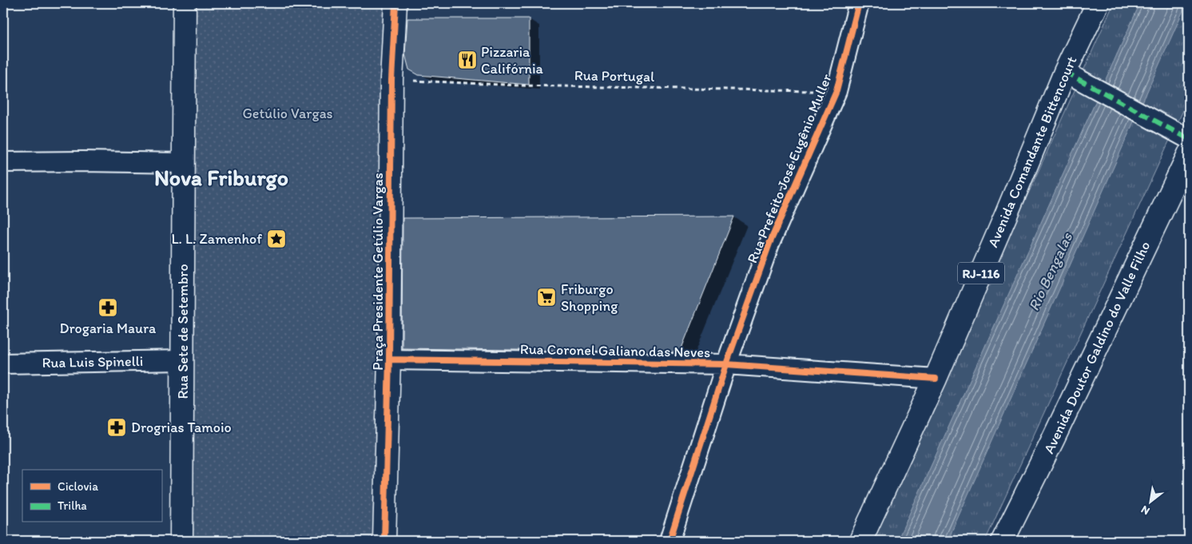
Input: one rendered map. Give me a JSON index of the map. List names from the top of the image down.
{
  "streets": {
    "street": [
      "Avenida Comandante Bittencourt",
      "Rua Prefeito José Eugênio Muller",
      "Praça Presidente Getúlio Vargas",
      "RJ-116",
      "Rua Sete de Setembro",
      "Avenida Doutor Galdino do Valle Filho",
      "Rua Coronel Galiano das Neves",
      "Rua Luis Spinelli"
    ],
    "path": ["Rua Portugal"]
  },
  "crossings": [
    ["Rua Portugal", "Rua Prefeito José Eugênio Muller"],
    ["Rua Portugal", "Praça Presidente Getúlio Vargas"],
    ["Avenida Comandante Bittencourt", "Rua Coronel Galiano das Neves"],
    ["Rua Prefeito José Eugênio Muller", "Rua Coronel Galiano das Neves"],
    ["Praça Presidente Getúlio Vargas", "Rua Coronel Galiano das Neves"],
    ["Rua Sete de Setembro", "Rua Luis Spinelli"]
  ],
  "districts": ["Nova Friburgo"],
  "water": ["Rio Bengalas"],
  "parks": ["Getúlio Vargas"],
  "places": {
    "restaurant": ["Pizzaria Califórnia"],
    "place": ["L. L. Zamenhof"],
    "supermarket": ["Friburgo Shopping"],
    "pharmacy": ["Drogaria Maura", "Drogrias Tamoio"]
  },
  "legend": ["Ciclovia", "Trilha"],
  "north": "bottom left"
}
